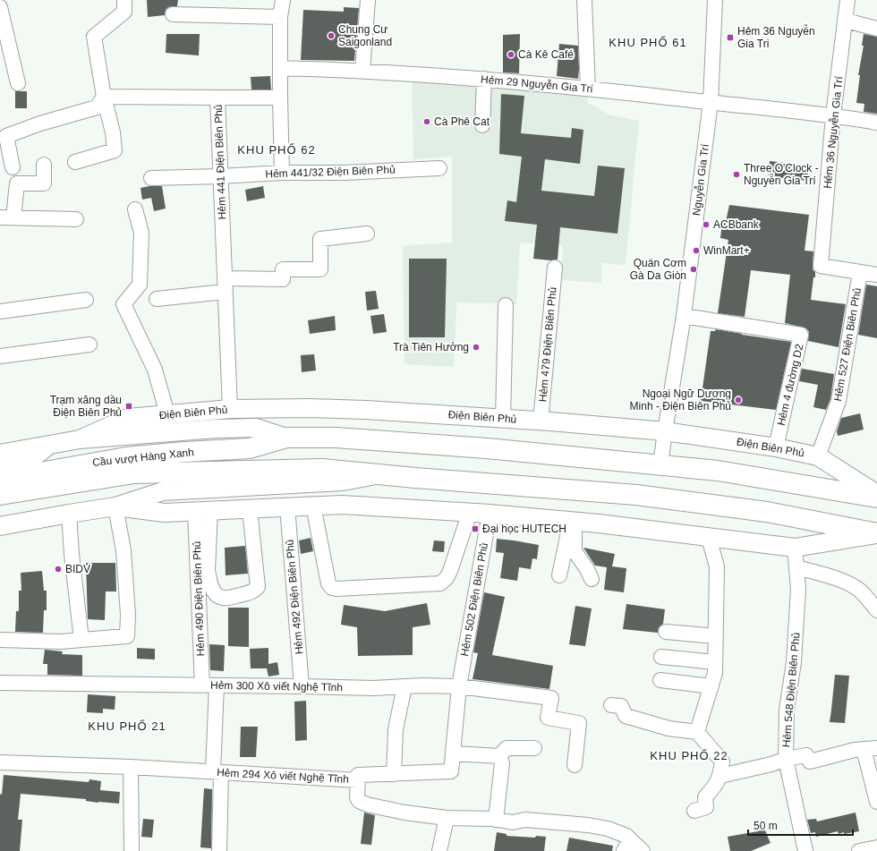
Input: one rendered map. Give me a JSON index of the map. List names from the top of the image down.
{
  "streets": {
    "highway": ["Điện Biên Phủ", "Cầu vượt Hàng Xanh"],
    "street": [
      "Hẻm 29 Nguyễn Gia Trí",
      "Hẻm 36 Nguyễn Gia Trí",
      "Hẻm 441 Điện Biên Phủ",
      "Hẻm 441/32 Điện Biên Phủ",
      "Nguyễn Gia Trí",
      "Hẻm 479 Điện Biên Phủ",
      "Hẻm 527 Điện Biên Phủ",
      "Hẻm 4 đường D2",
      "Hẻm 492 Điện Biên Phủ",
      "Hẻm 490 Điện Biên Phủ",
      "Hẻm 502 Điện Biên Phủ",
      "Hẻm 300 Xô viết Nghệ Tĩnh",
      "Hẻm 548 Điện Biên Phủ",
      "Hẻm 294 Xô viết Nghệ Tĩnh"
    ]
  },
  "crossings": [
    ["Hẻm 29 Nguyễn Gia Trí", "Hẻm 36 Nguyễn Gia Trí"],
    ["Hẻm 29 Nguyễn Gia Trí", "Nguyễn Gia Trí"],
    ["Hẻm 36 Nguyễn Gia Trí", "Hẻm 527 Điện Biên Phủ"],
    ["Hẻm 441 Điện Biên Phủ", "Hẻm 441/32 Điện Biên Phủ"],
    ["Hẻm 441 Điện Biên Phủ", "Điện Biên Phủ"],
    ["Nguyễn Gia Trí", "Hẻm 4 đường D2"],
    ["Nguyễn Gia Trí", "Điện Biên Phủ"],
    ["Hẻm 479 Điện Biên Phủ", "Điện Biên Phủ"],
    ["Hẻm 527 Điện Biên Phủ", "Điện Biên Phủ"],
    ["Hẻm 4 đường D2", "Điện Biên Phủ"],
    ["Điện Biên Phủ", "Cầu vượt Hàng Xanh"],
    ["Hẻm 492 Điện Biên Phủ", "Hẻm 300 Xô viết Nghệ Tĩnh"],
    ["Hẻm 490 Điện Biên Phủ", "Hẻm 300 Xô viết Nghệ Tĩnh"],
    ["Hẻm 502 Điện Biên Phủ", "Hẻm 300 Xô viết Nghệ Tĩnh"]
  ],
  "districts": [
    "KHU PHỐ 61",
    "KHU PHỐ 62",
    "KHU PHỐ 21",
    "KHU PHỐ 22"
  ],
  "places": {
    "other": [
      "Chung Cư Saigonland",
      "Cà Kê Café",
      "Cà Phê Cat",
      "Three O'Clock - Nguyễn Gia Trí",
      "ACBbank",
      "WinMart+",
      "Quán Cơm Gà Da Giòn",
      "Trà Tiên Hưởng",
      "Ngoại Ngữ Dương Minh - Điện Biên Phủ",
      "BIDV"
    ],
    "transit": ["Hẻm 36 Nguyễn Gia Tri", "Trạm xăng dầu Điện Biên Phủ", "Đại học HUTECH"]
  },
  "scale_bar": "50 m"
}
